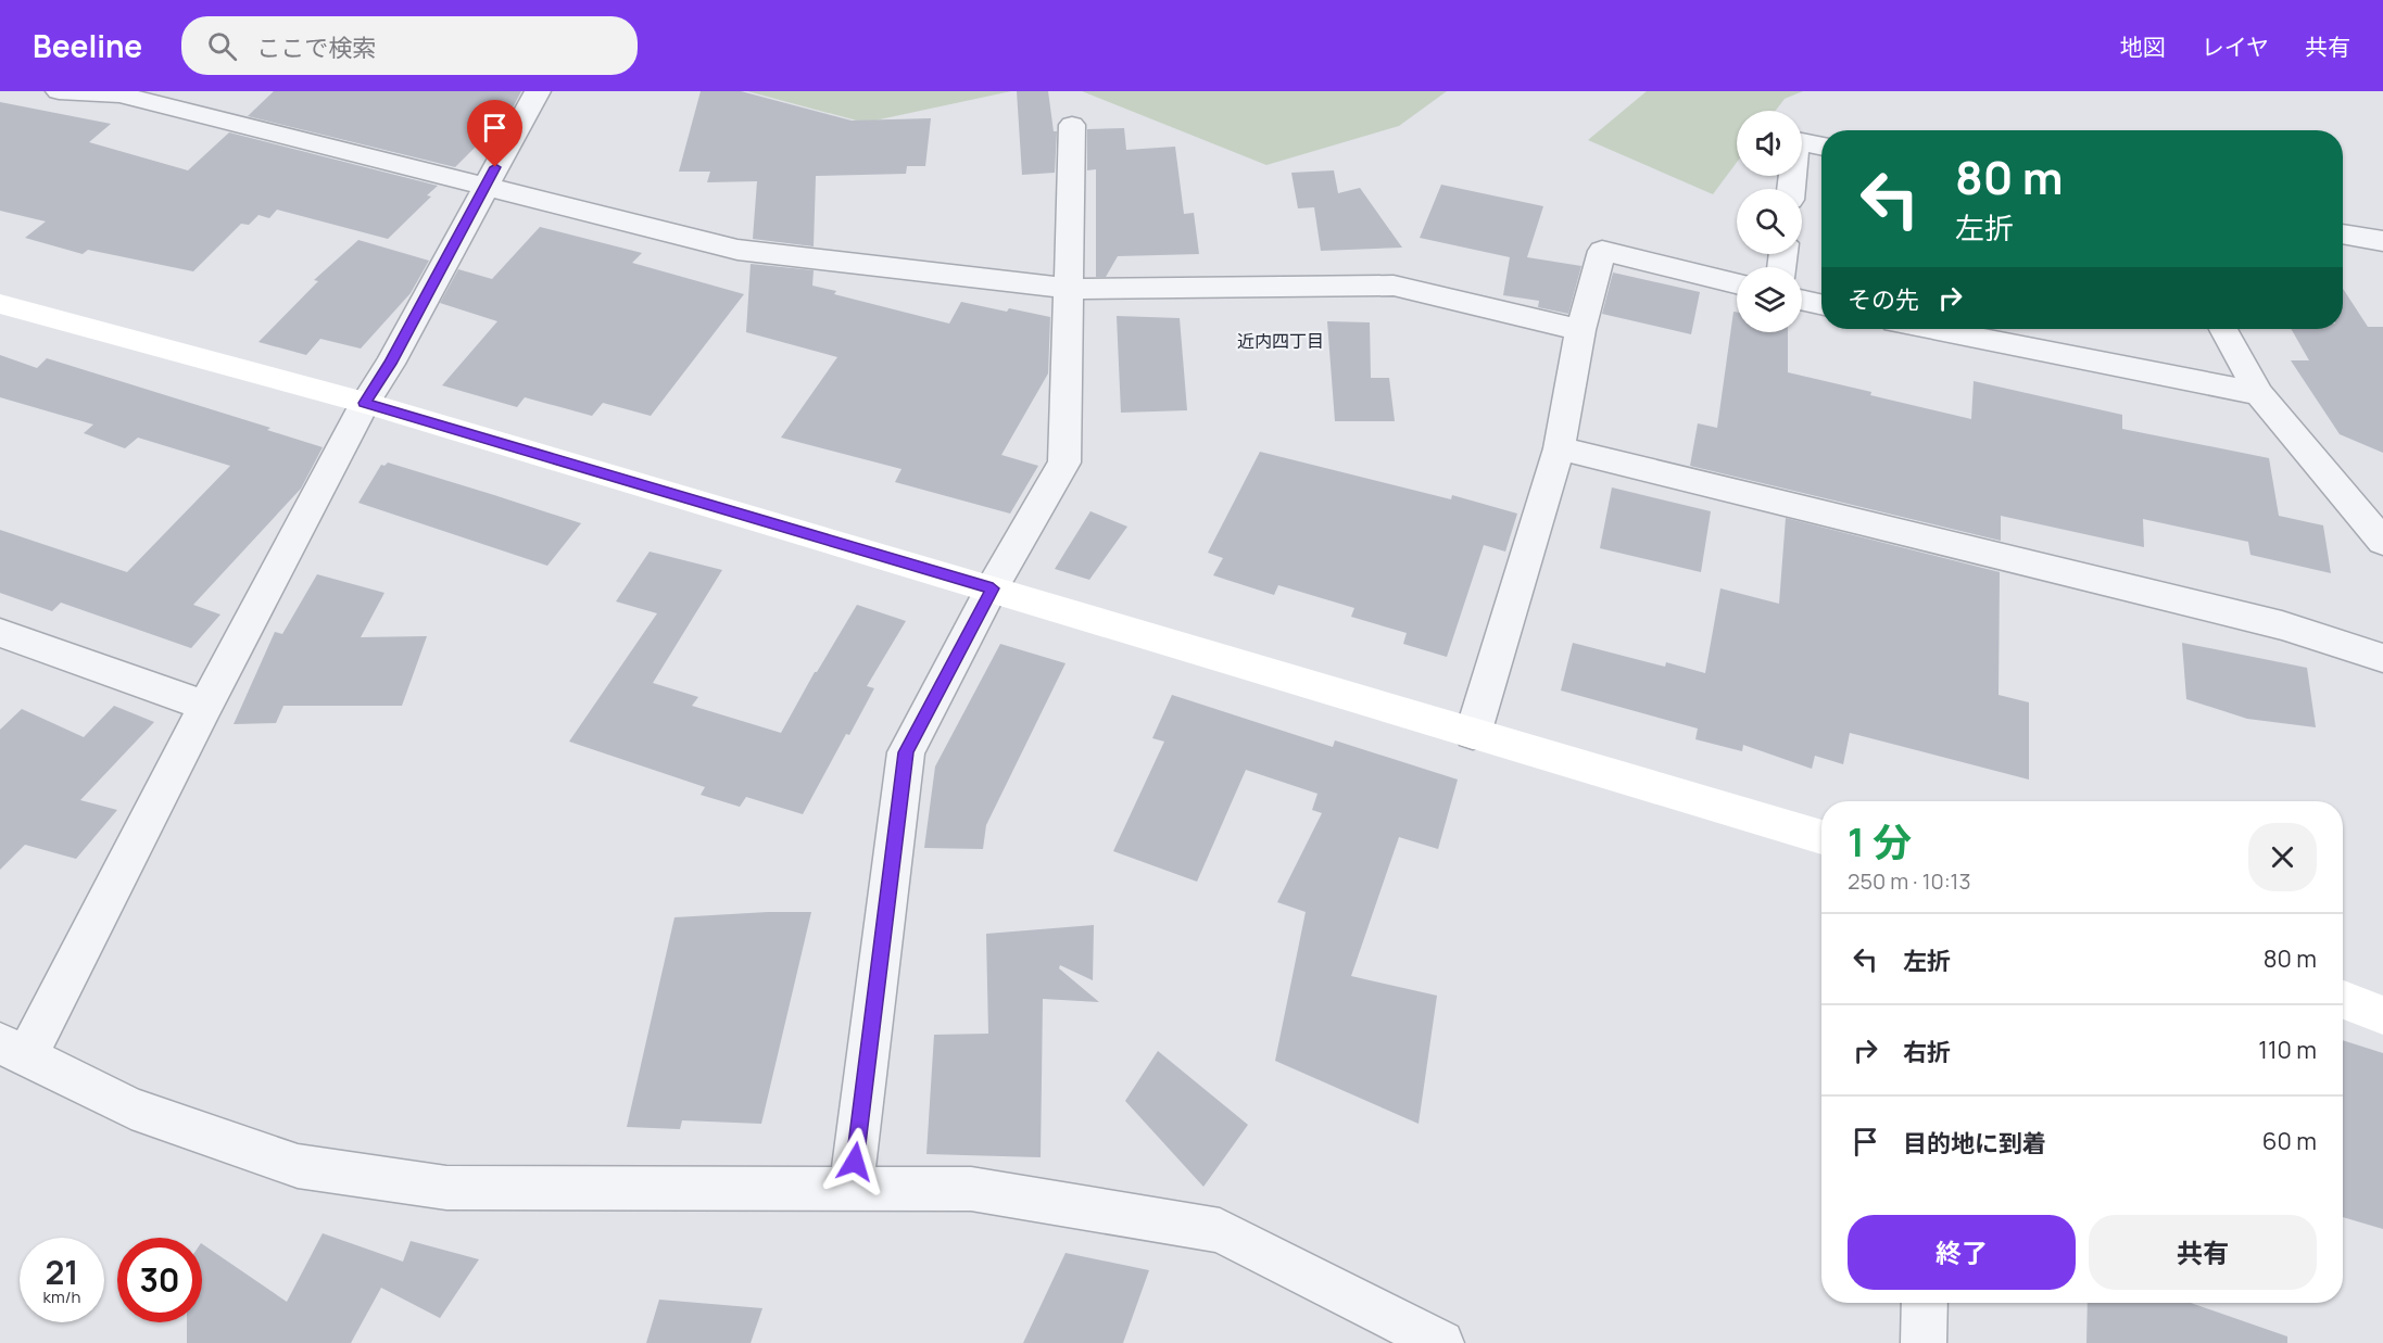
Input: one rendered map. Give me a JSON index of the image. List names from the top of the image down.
{
  "districts": ["近内四丁目"],
  "page": {
    "header": "Beeline",
    "search": "ここで検索",
    "nav": ["地図", "レイヤ", "共有"],
    "turn": ["80 m", "左折"],
    "then": "その先",
    "heading": ["1 分", "250 m · 10:13"],
    "list": [
      {
        "name": "左折",
        "value": "80 m"
      },
      {
        "name": "右折",
        "value": "110 m"
      },
      {
        "name": "目的地に到着",
        "value": "60 m"
      }
    ],
    "buttons": ["終了", "共有"],
    "speed": "21 km/h",
    "limit": "30"
  }
}
